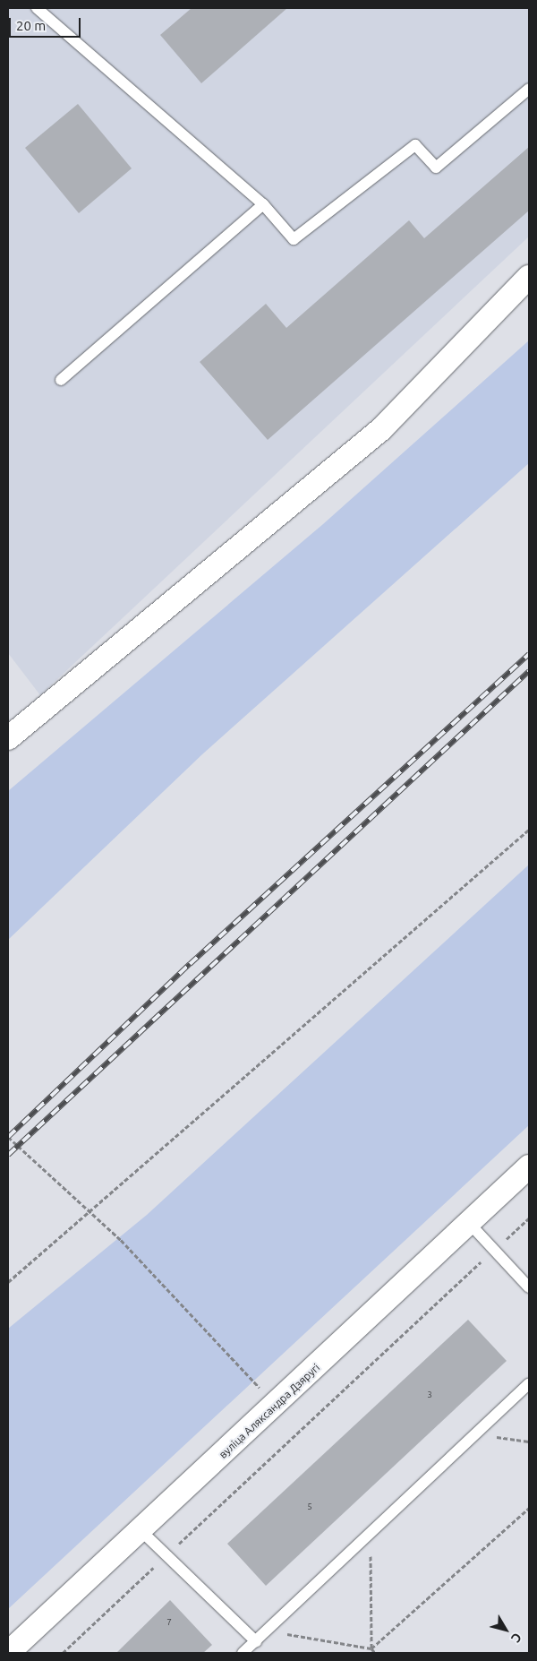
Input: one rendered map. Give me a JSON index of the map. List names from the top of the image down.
{
  "streets": {
    "street": ["вуліца Аляксандра Дзяругі"]
  },
  "house_numbers": ["3", "5", "7"],
  "scale_bar": "20 m",
  "north": "bottom right"
}
